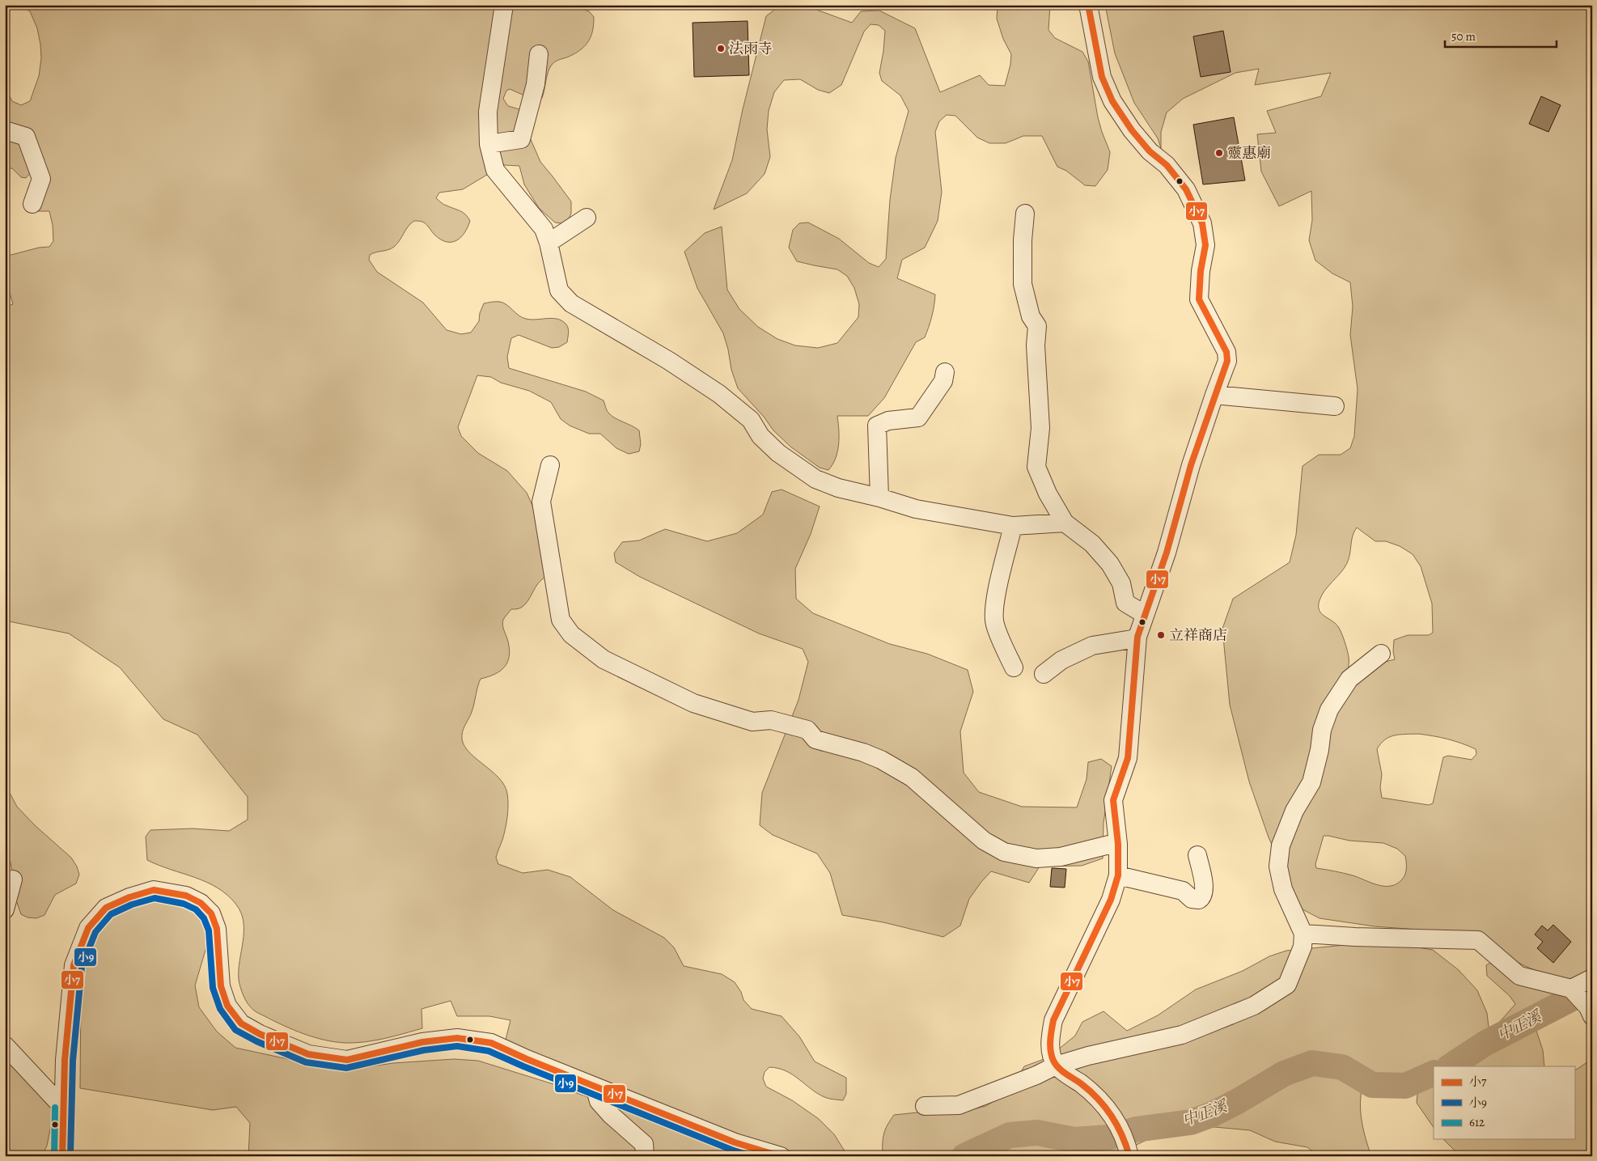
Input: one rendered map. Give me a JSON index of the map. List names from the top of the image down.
{
  "water": ["中正溪"],
  "places": ["法雨寺", "靈惠廟", "立祥商店"],
  "lines": ["transit line 小7", "transit line 小9", "transit line 612"],
  "legend": ["小7", "小9", "612"],
  "scale_bar": "50 m"
}
